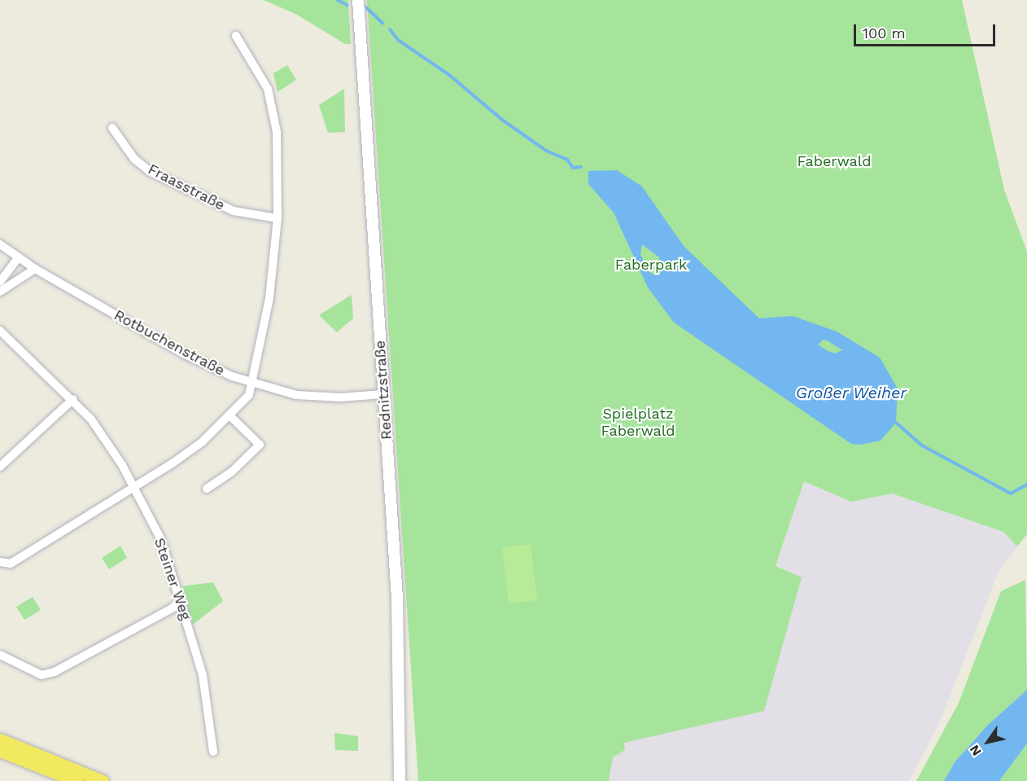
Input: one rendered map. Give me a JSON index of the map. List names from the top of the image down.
{
  "streets": {
    "main road": ["Rednitzstraße"],
    "street": ["Fraasstraße", "Rotbuchenstraße", "Steiner Weg"]
  },
  "crossings": [
    ["Rotbuchenstraße", "Rednitzstraße"]
  ],
  "water": ["Großer Weiher"],
  "parks": ["Faberwald", "Faberpark", "Spielplatz Faberwald"],
  "scale_bar": "100 m",
  "north": "bottom left"
}
